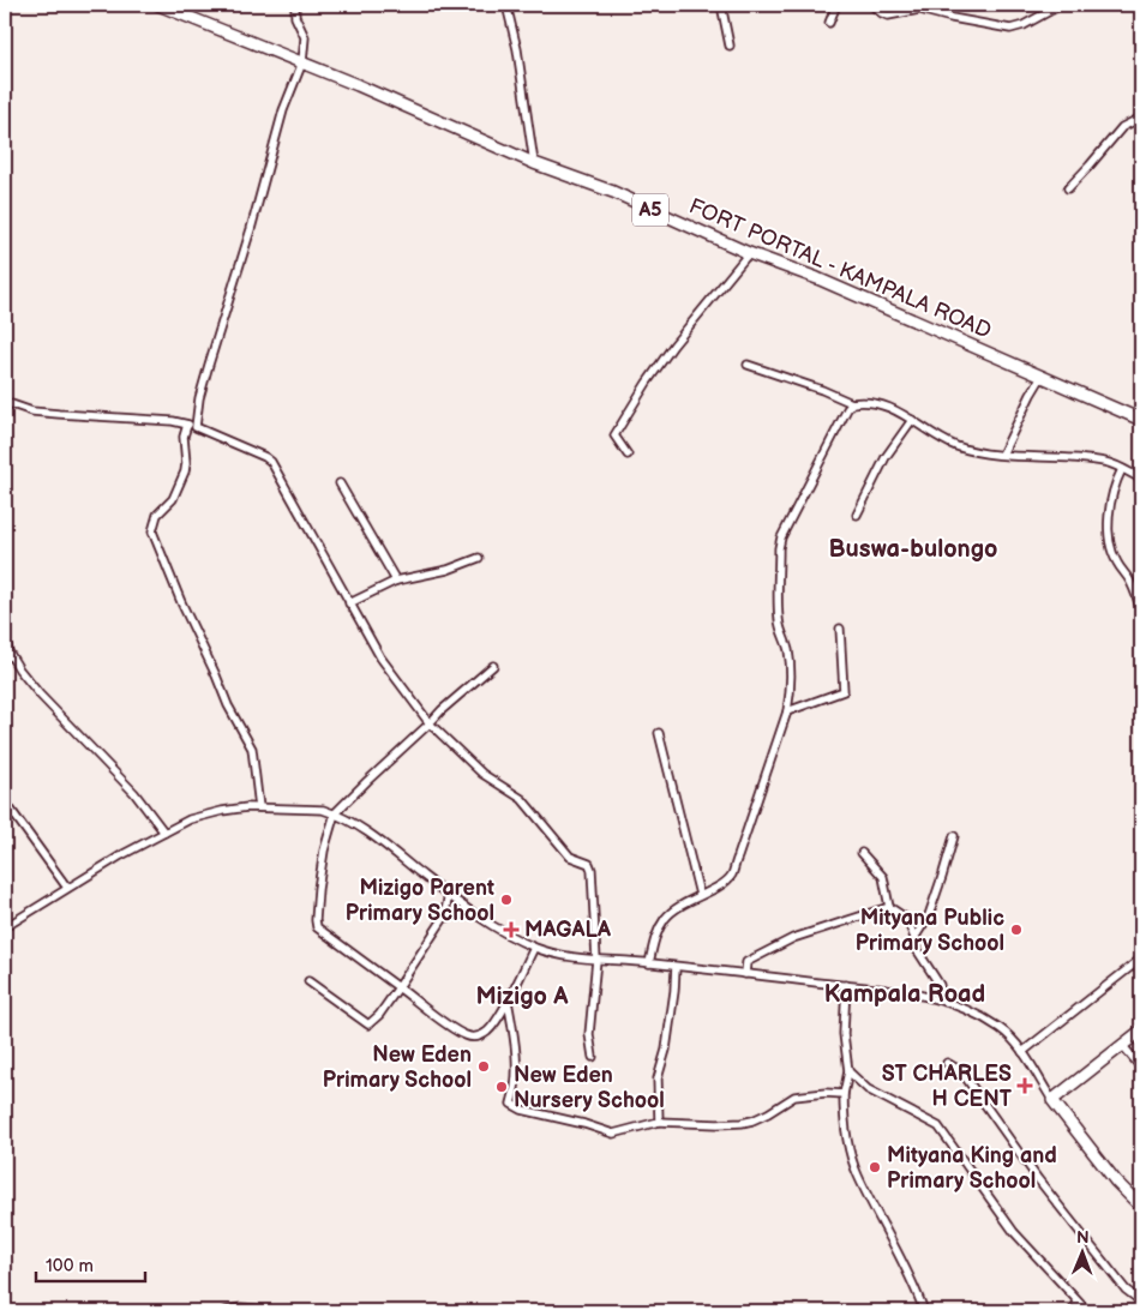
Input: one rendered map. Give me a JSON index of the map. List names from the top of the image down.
{
  "streets": {
    "main road": ["A5", "FORT PORTAL - KAMPALA ROAD"]
  },
  "districts": ["Buswa-bulongo", "Kampala Road", "Mizigo A"],
  "places": {
    "other": [
      "Mizigo Parent Primary School",
      "Mityana Public Primary School",
      "New Eden Primary School",
      "New Eden Nursery School",
      "Mityana King and Primary School"
    ],
    "health": ["MAGALA", "ST CHARLES H CENT"]
  },
  "scale_bar": "100 m",
  "north": "top"
}
